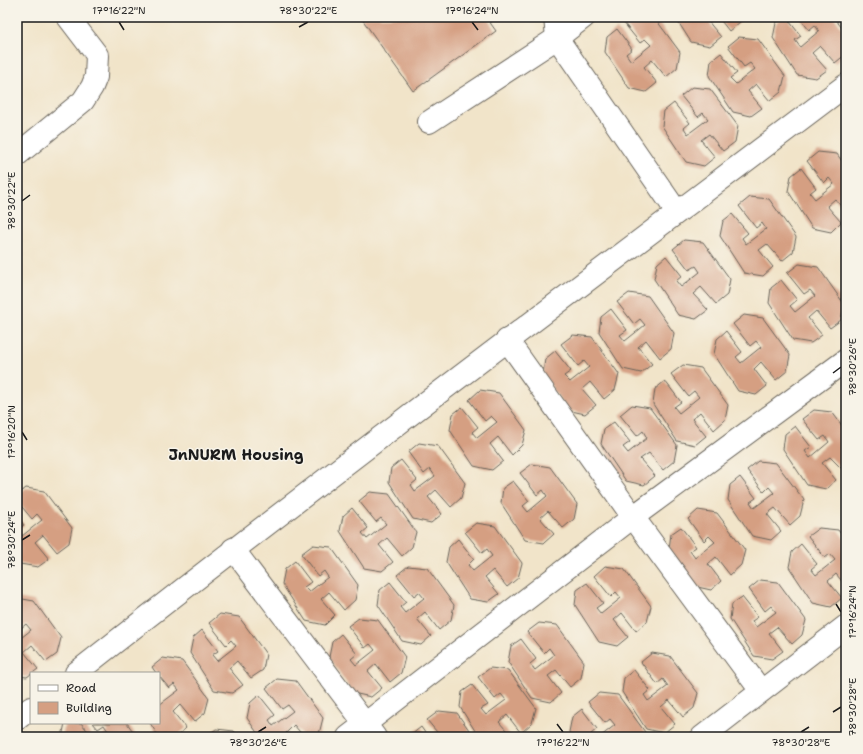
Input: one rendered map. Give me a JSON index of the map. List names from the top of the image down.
{
  "districts": ["JnNURM Housing"],
  "legend": ["Road", "Building"],
  "coordinates": [
    "17°16'22\"N",
    "78°30'22\"E",
    "17°16'24\"N",
    "78°30'26\"E",
    "17°16'20\"N",
    "78°30'24\"E",
    "78°30'28\"E"
  ]
}
